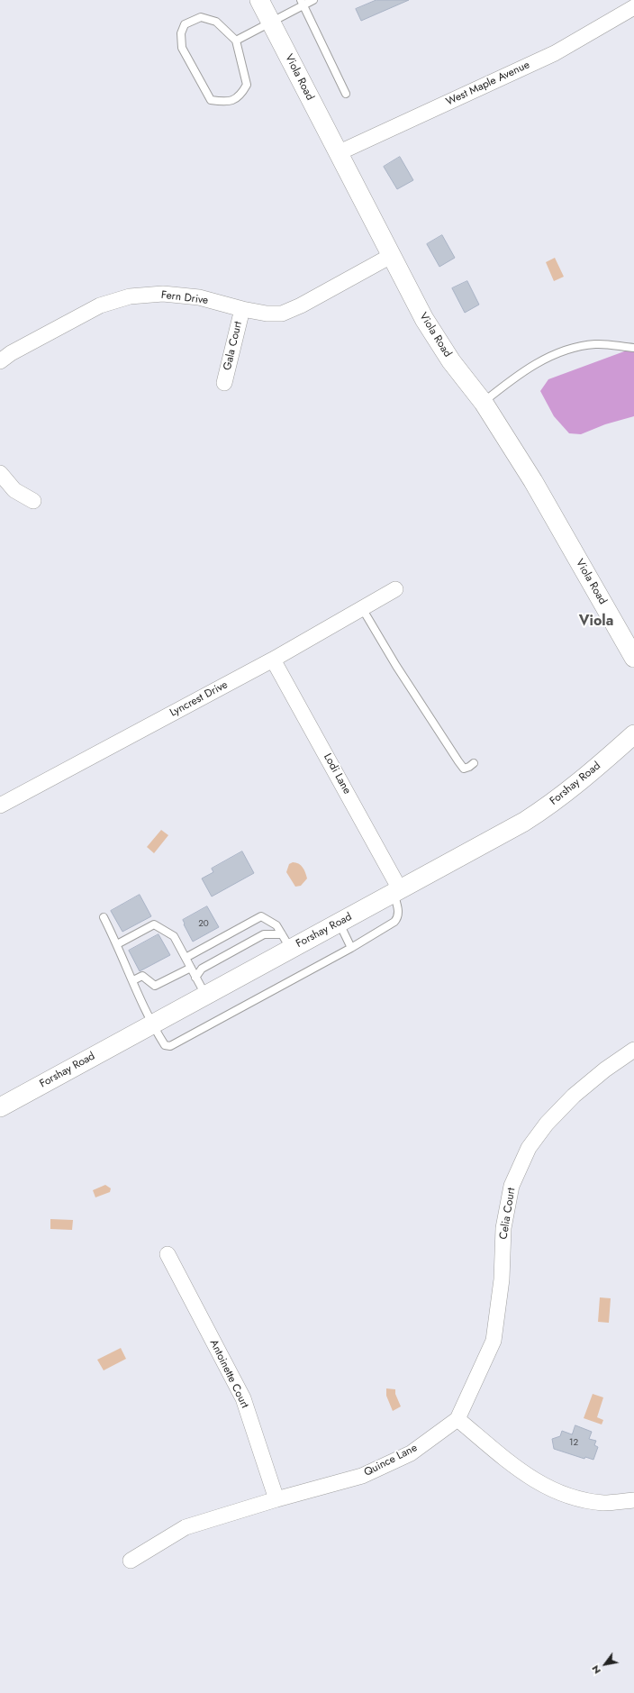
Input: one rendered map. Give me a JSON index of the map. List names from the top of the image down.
{
  "streets": {
    "street": [
      "Viola Road",
      "West Maple Avenue",
      "Fern Drive",
      "Gala Court",
      "Lyncrest Drive",
      "Lodi Lane",
      "Forshay Road",
      "Celia Court",
      "Antoinette Court",
      "Quince Lane"
    ]
  },
  "crossings": [
    ["Viola Road", "West Maple Avenue"],
    ["Viola Road", "Fern Drive"],
    ["Fern Drive", "Gala Court"],
    ["Lyncrest Drive", "Lodi Lane"],
    ["Lodi Lane", "Forshay Road"],
    ["Celia Court", "Quince Lane"],
    ["Antoinette Court", "Quince Lane"]
  ],
  "districts": ["Viola"],
  "house_numbers": ["20", "12"],
  "north": "bottom left"
}
